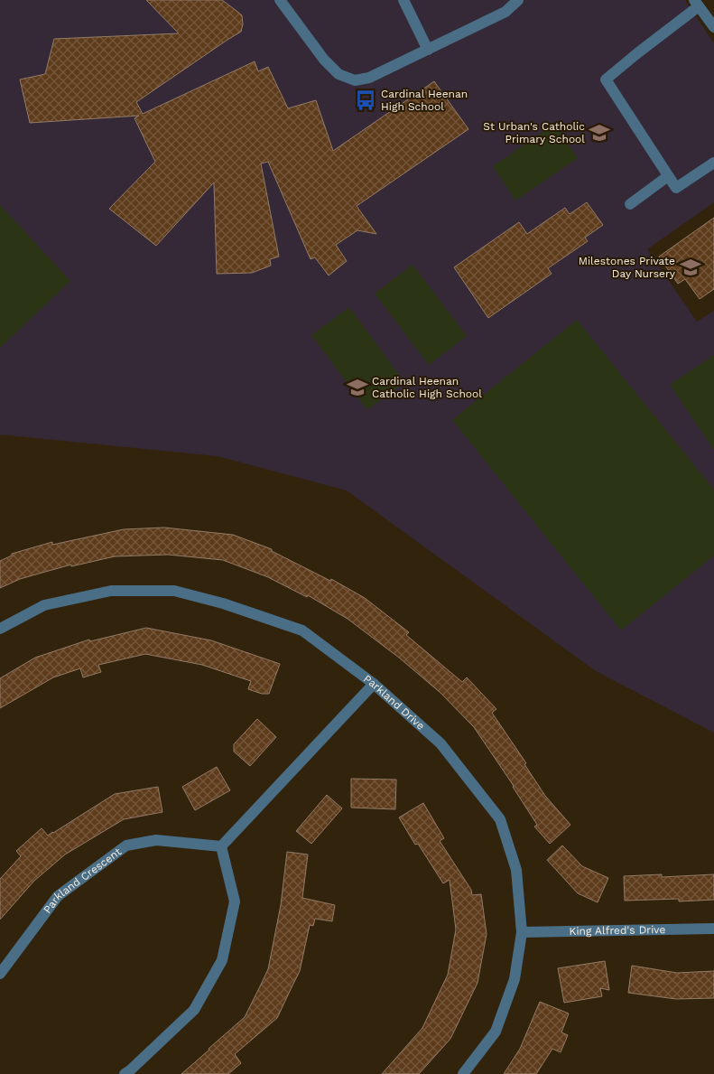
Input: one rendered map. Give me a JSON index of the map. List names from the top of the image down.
{
  "streets": {
    "street": ["Parkland Drive", "Parkland Crescent", "King Alfred's Drive"]
  },
  "crossings": [
    ["Parkland Drive", "King Alfred's Drive"]
  ],
  "places": {
    "bus stop": ["Cardinal Heenan High School"],
    "school or university": ["St Urban's Catholic Primary School", "Milestones Private Day Nursery", "Cardinal Heenan Catholic High School"]
  }
}
